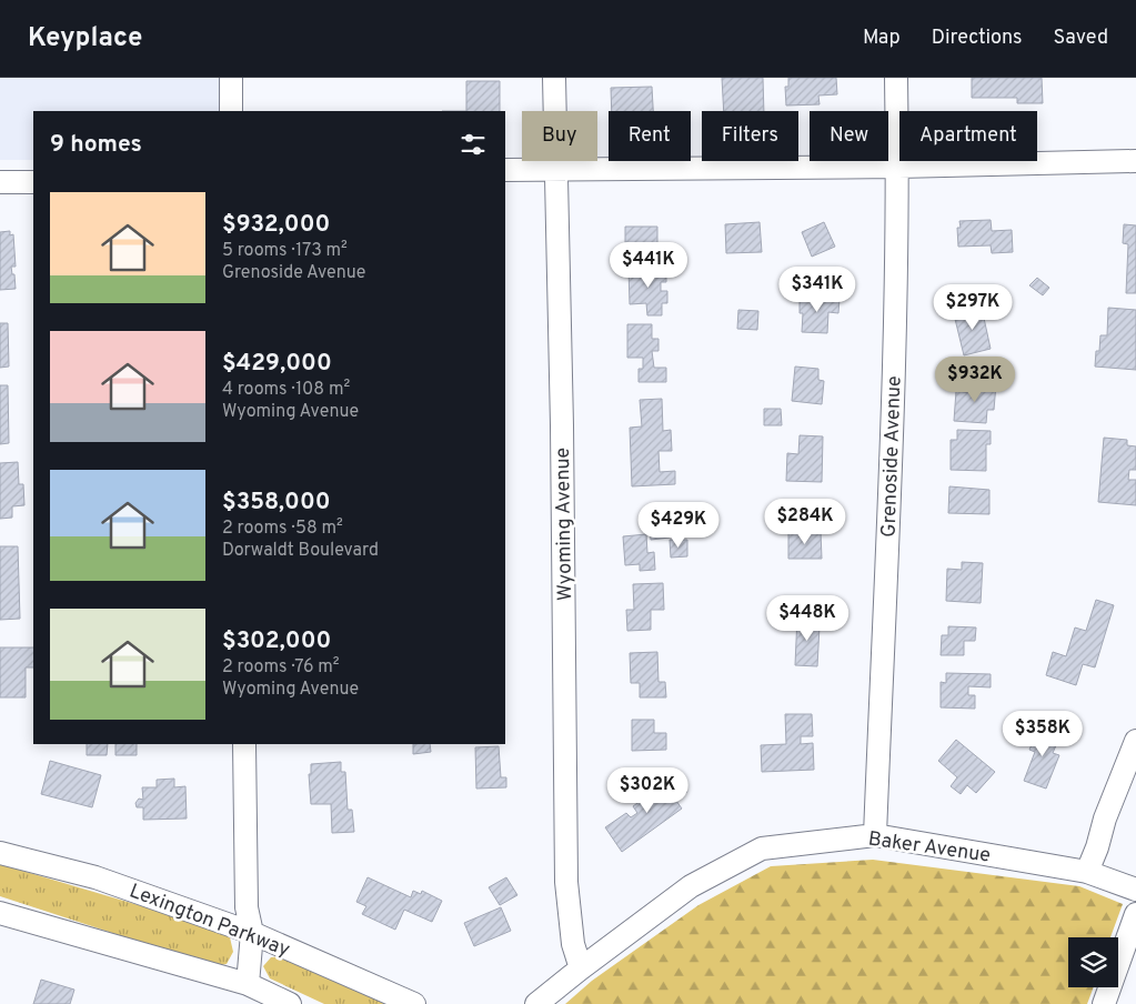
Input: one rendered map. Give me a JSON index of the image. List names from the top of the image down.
{
  "streets": {
    "street": [
      "Grenoside Avenue",
      "Wyoming Avenue",
      "Baker Avenue",
      "Lexington Parkway"
    ]
  },
  "crossings": [
    ["Grenoside Avenue", "Baker Avenue"],
    ["Wyoming Avenue", "Baker Avenue"]
  ],
  "page": {
    "header": "Keyplace",
    "nav": ["Map", "Directions", "Saved"],
    "chip": [
      "Buy",
      "Rent",
      "Filters",
      "New",
      "Apartment"
    ],
    "heading": "9 homes",
    "list": [
      {
        "name": "$932,000",
        "note": "5 rooms · 173 m² · Grenoside Avenue"
      },
      {
        "name": "$429,000",
        "note": "4 rooms · 108 m² · Wyoming Avenue"
      },
      {
        "name": "$358,000",
        "note": "2 rooms · 58 m² · Dorwaldt Boulevard"
      },
      {
        "name": "$302,000",
        "note": "2 rooms · 76 m² · Wyoming Avenue"
      }
    ],
    "price": [
      "$441K",
      "$341K",
      "$297K",
      "$932K",
      "$284K",
      "$429K",
      "$448K",
      "$358K",
      "$302K"
    ]
  }
}
